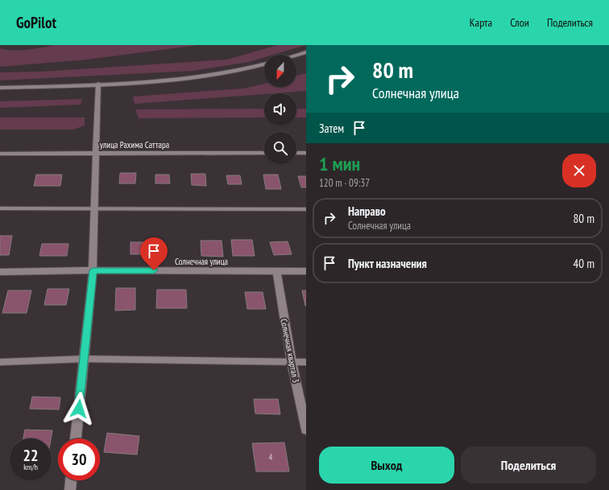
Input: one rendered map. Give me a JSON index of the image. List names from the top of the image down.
{
  "streets": {
    "street": ["улица Рахима Саттара", "Солнечная улица", "Солнечная квартал 3"]
  },
  "crossings": [
    ["Солнечная улица", "Солнечная квартал 3"]
  ],
  "house_numbers": ["4"],
  "north": "bottom",
  "page": {
    "header": "GoPilot",
    "nav": ["Карта", "Слои", "Поделиться"],
    "turn": ["80 m", "Солнечная улица"],
    "then": "Затем",
    "heading": ["1 мин", "120 m · 09:37"],
    "list": [
      {
        "name": "Направо",
        "note": "Солнечная улица",
        "value": "80 m"
      },
      {
        "name": "Пункт назначения",
        "value": "40 m"
      }
    ],
    "speed": "22 km/h",
    "limit": "30",
    "buttons": ["Выход", "Поделиться"]
  }
}
